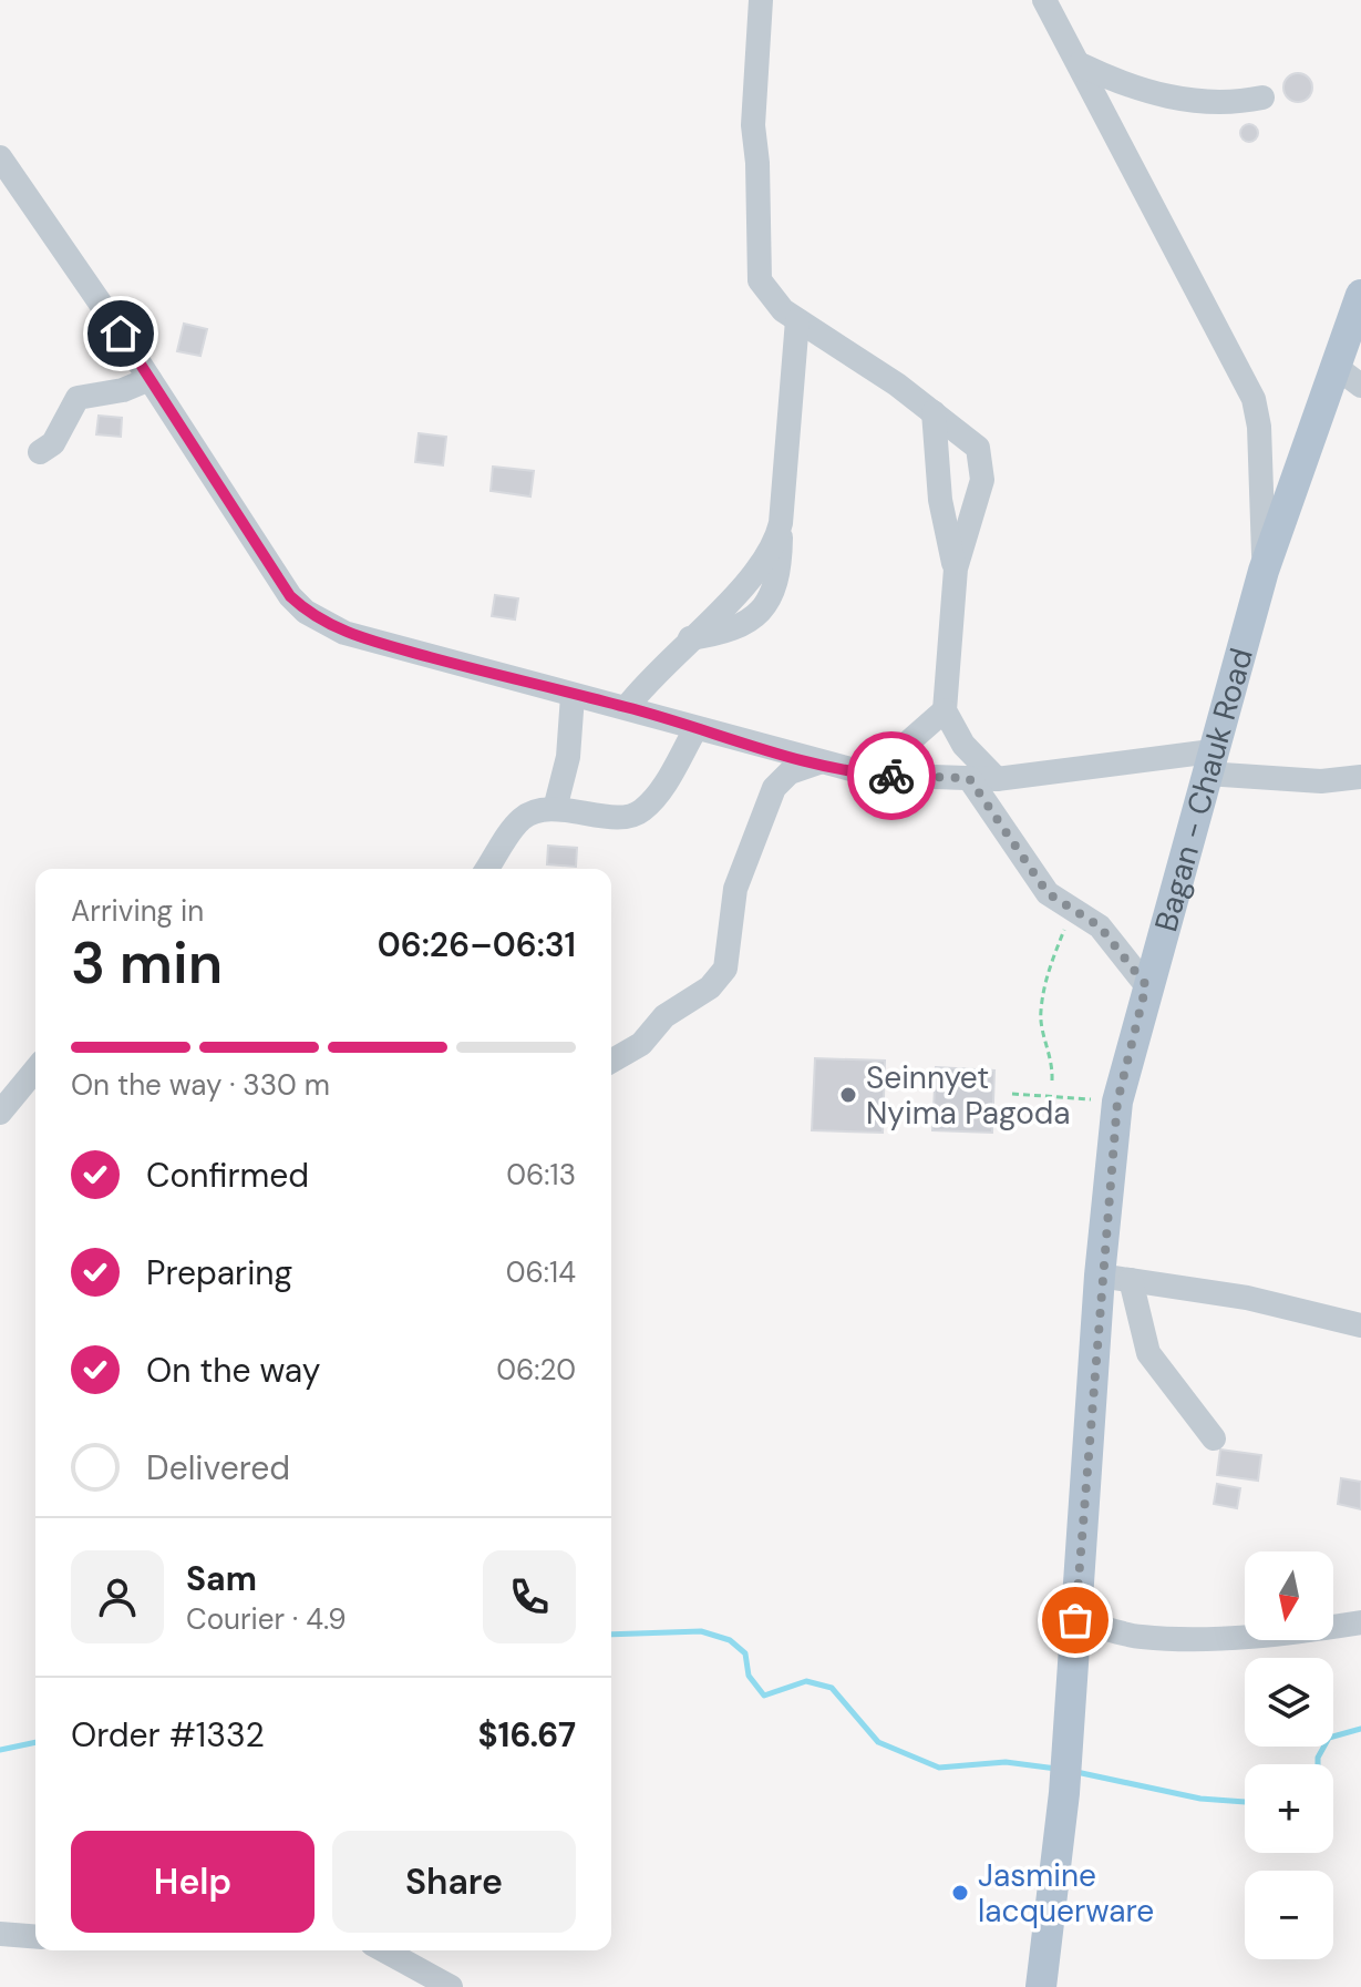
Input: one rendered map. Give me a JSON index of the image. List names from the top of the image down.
{
  "streets": {
    "main road": ["Bagan - Chauk Road"]
  },
  "places": ["Seinnyet Nyima Pagoda", "Jasmine lacquerware"],
  "north": "bottom",
  "page": {
    "heading": ["3 min", "Arriving in", "06:26–06:31"],
    "panel": [
      "Sam",
      "Courier · 4.9",
      "Order #1332",
      "$16.67"
    ],
    "bar": "On the way · 330 m",
    "list": [
      ["Confirmed", "06:13"],
      ["Preparing", "06:14"],
      ["On the way", "06:20"],
      "Delivered"
    ],
    "map_buttons": ["+", "−"],
    "buttons": ["Help", "Share"]
  }
}
